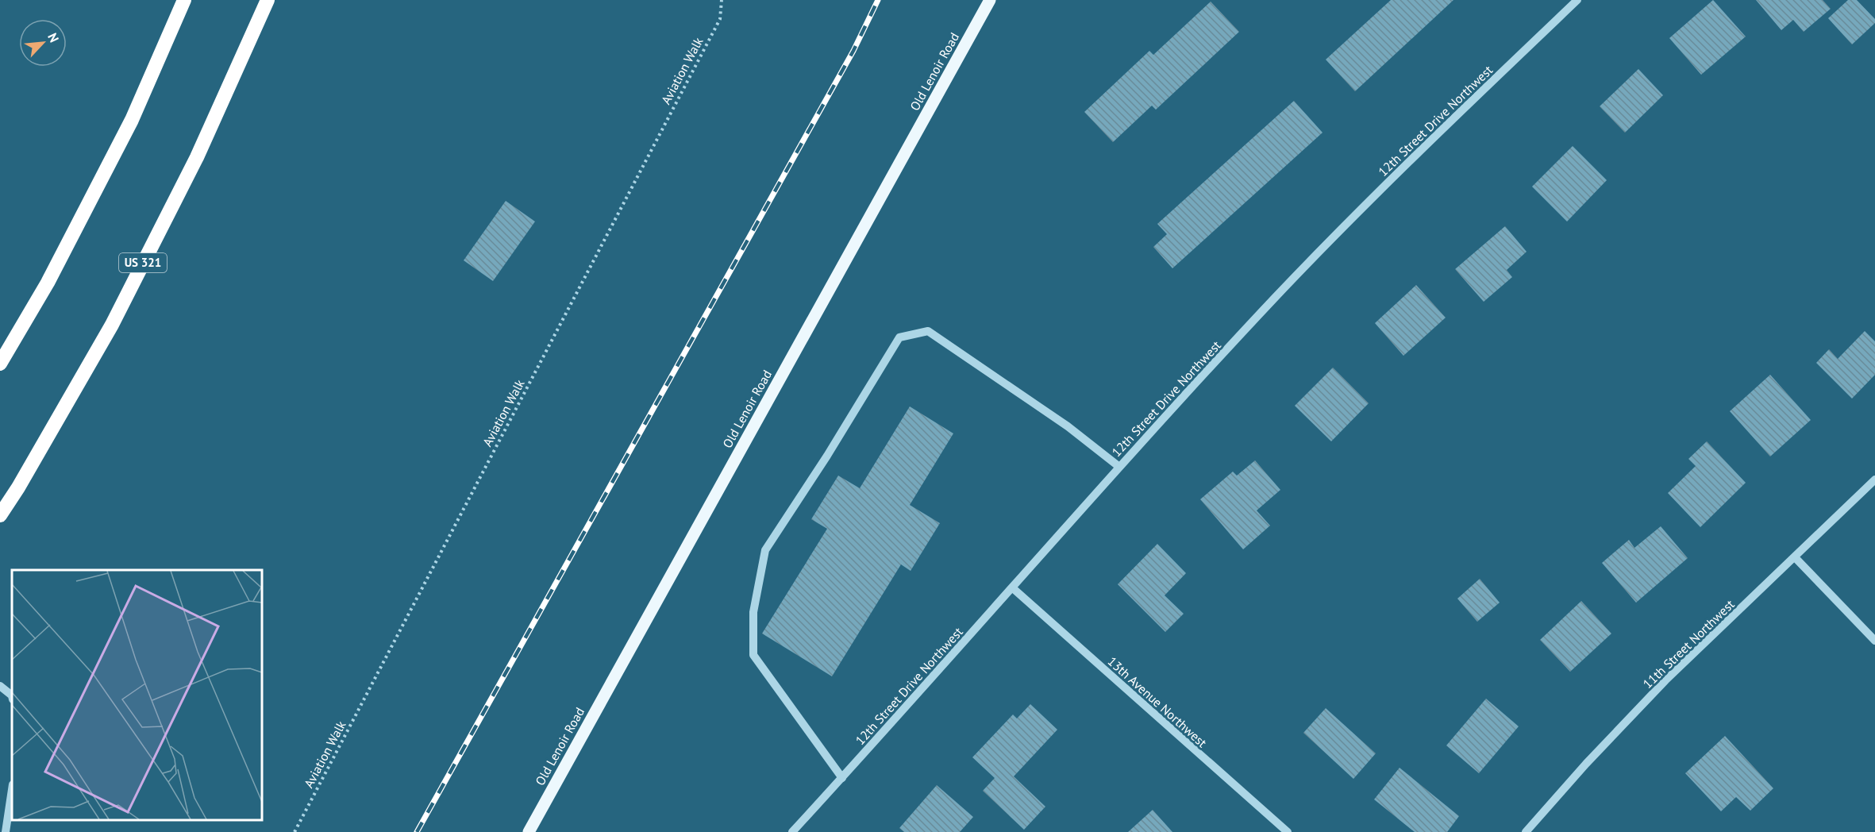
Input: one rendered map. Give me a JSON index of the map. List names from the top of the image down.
{
  "streets": {
    "highway": ["US 321"],
    "main road": ["Old Lenoir Road"],
    "street": ["12th Street Drive Northwest", "11th Street Northwest", "13th Avenue Northwest"],
    "path": ["Aviation Walk"]
  },
  "crossings": [
    ["12th Street Drive Northwest", "13th Avenue Northwest"]
  ],
  "north": "top right"
}
